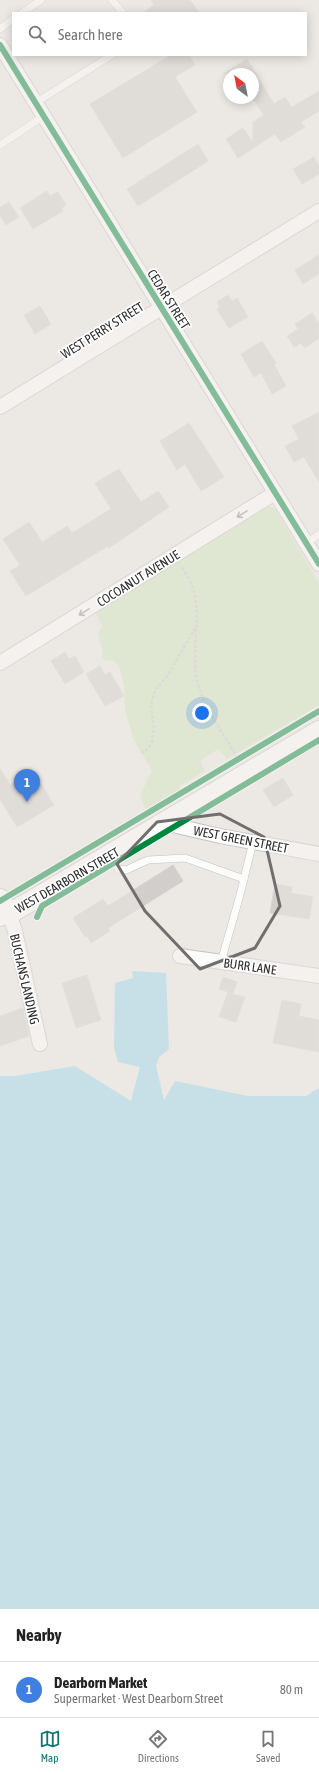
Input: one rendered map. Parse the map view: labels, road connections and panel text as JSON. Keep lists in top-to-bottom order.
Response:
{
  "streets": {
    "street": [
      "CEDAR STREET",
      "WEST PERRY STREET",
      "COCOANUT AVENUE",
      "WEST GREEN STREET",
      "WEST DEARBORN STREET",
      "BURR LANE",
      "BUCHANS LANDING"
    ]
  },
  "crossings": [
    ["CEDAR STREET", "WEST PERRY STREET"],
    ["CEDAR STREET", "COCOANUT AVENUE"],
    ["WEST GREEN STREET", "WEST DEARBORN STREET"],
    ["WEST DEARBORN STREET", "BUCHANS LANDING"]
  ],
  "one_way": ["COCOANUT AVENUE"],
  "north": "top left",
  "page": {
    "search": "Search here",
    "pins": "1",
    "heading": "Nearby",
    "list": [
      {
        "mark": "1",
        "name": "Dearborn Market",
        "note": "Supermarket · West Dearborn Street",
        "value": "80 m"
      }
    ],
    "nav": ["Map", "Directions", "Saved"]
  }
}
